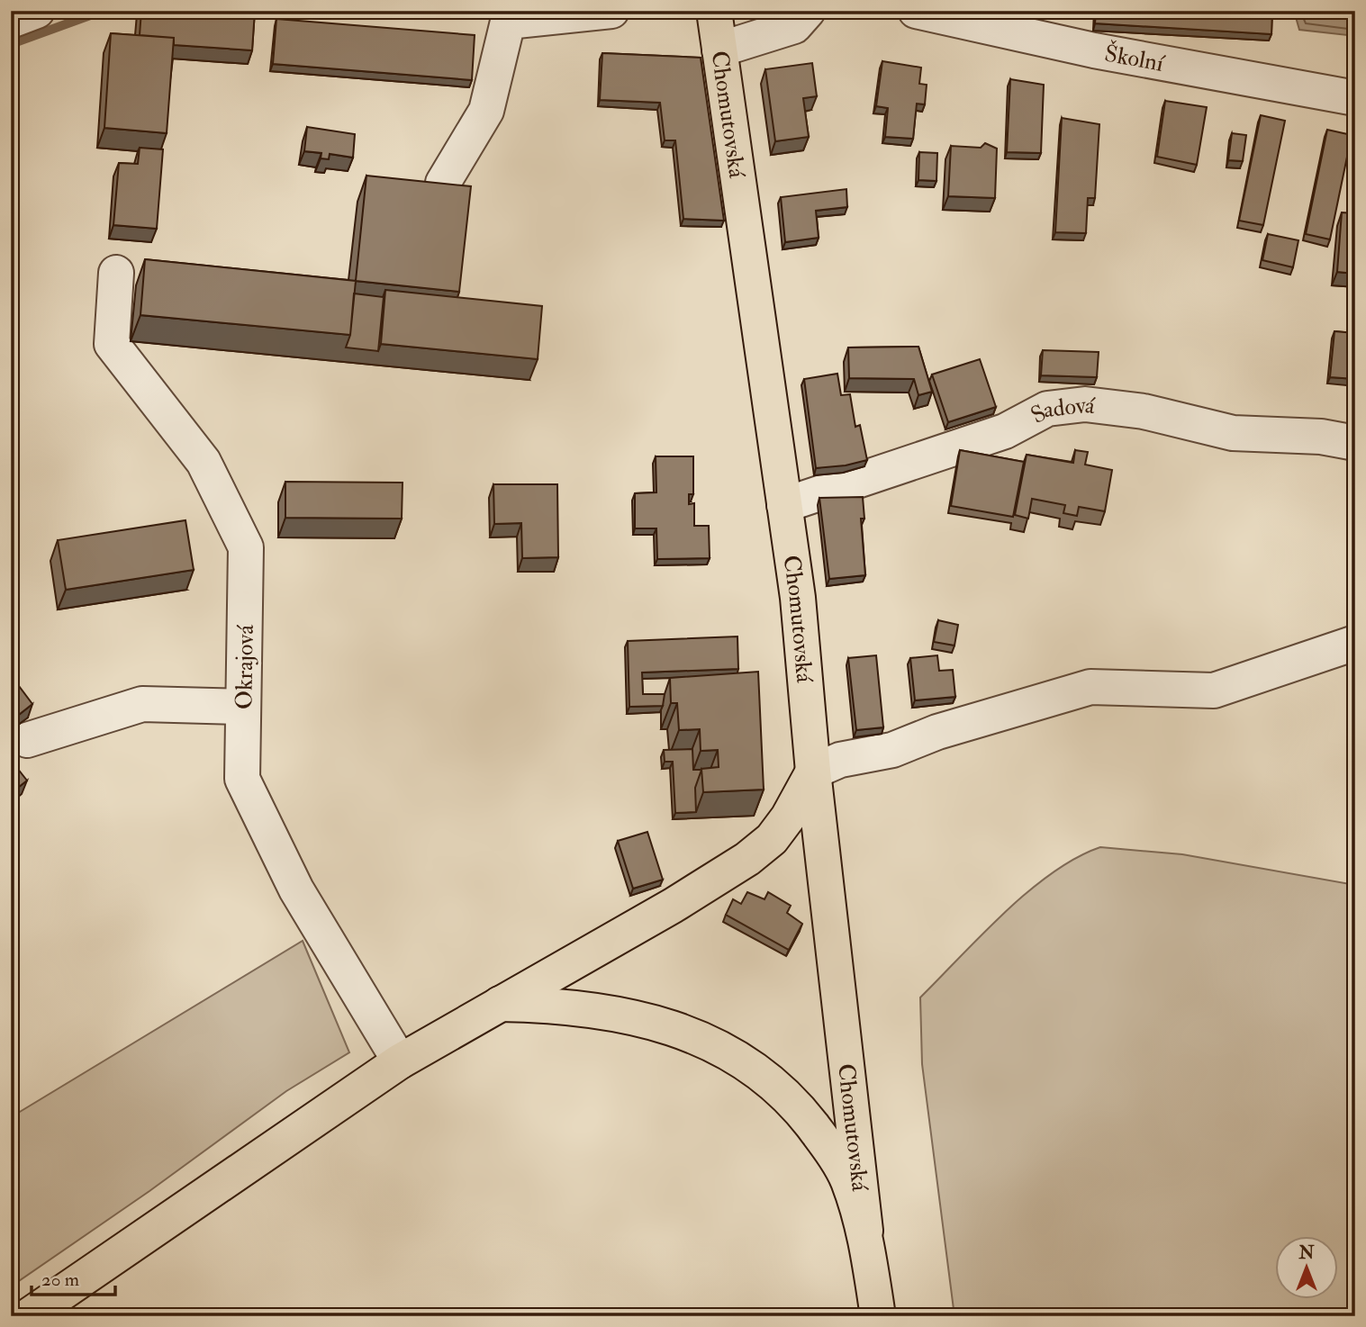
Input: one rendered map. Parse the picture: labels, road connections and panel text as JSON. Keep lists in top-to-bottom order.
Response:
{
  "streets": {
    "main road": ["Chomutovská"],
    "street": ["Školní", "Sadová", "Okrajová"]
  },
  "crossings": [
    ["Chomutovská", "Sadová"]
  ],
  "scale_bar": "20 m",
  "north": "top"
}
